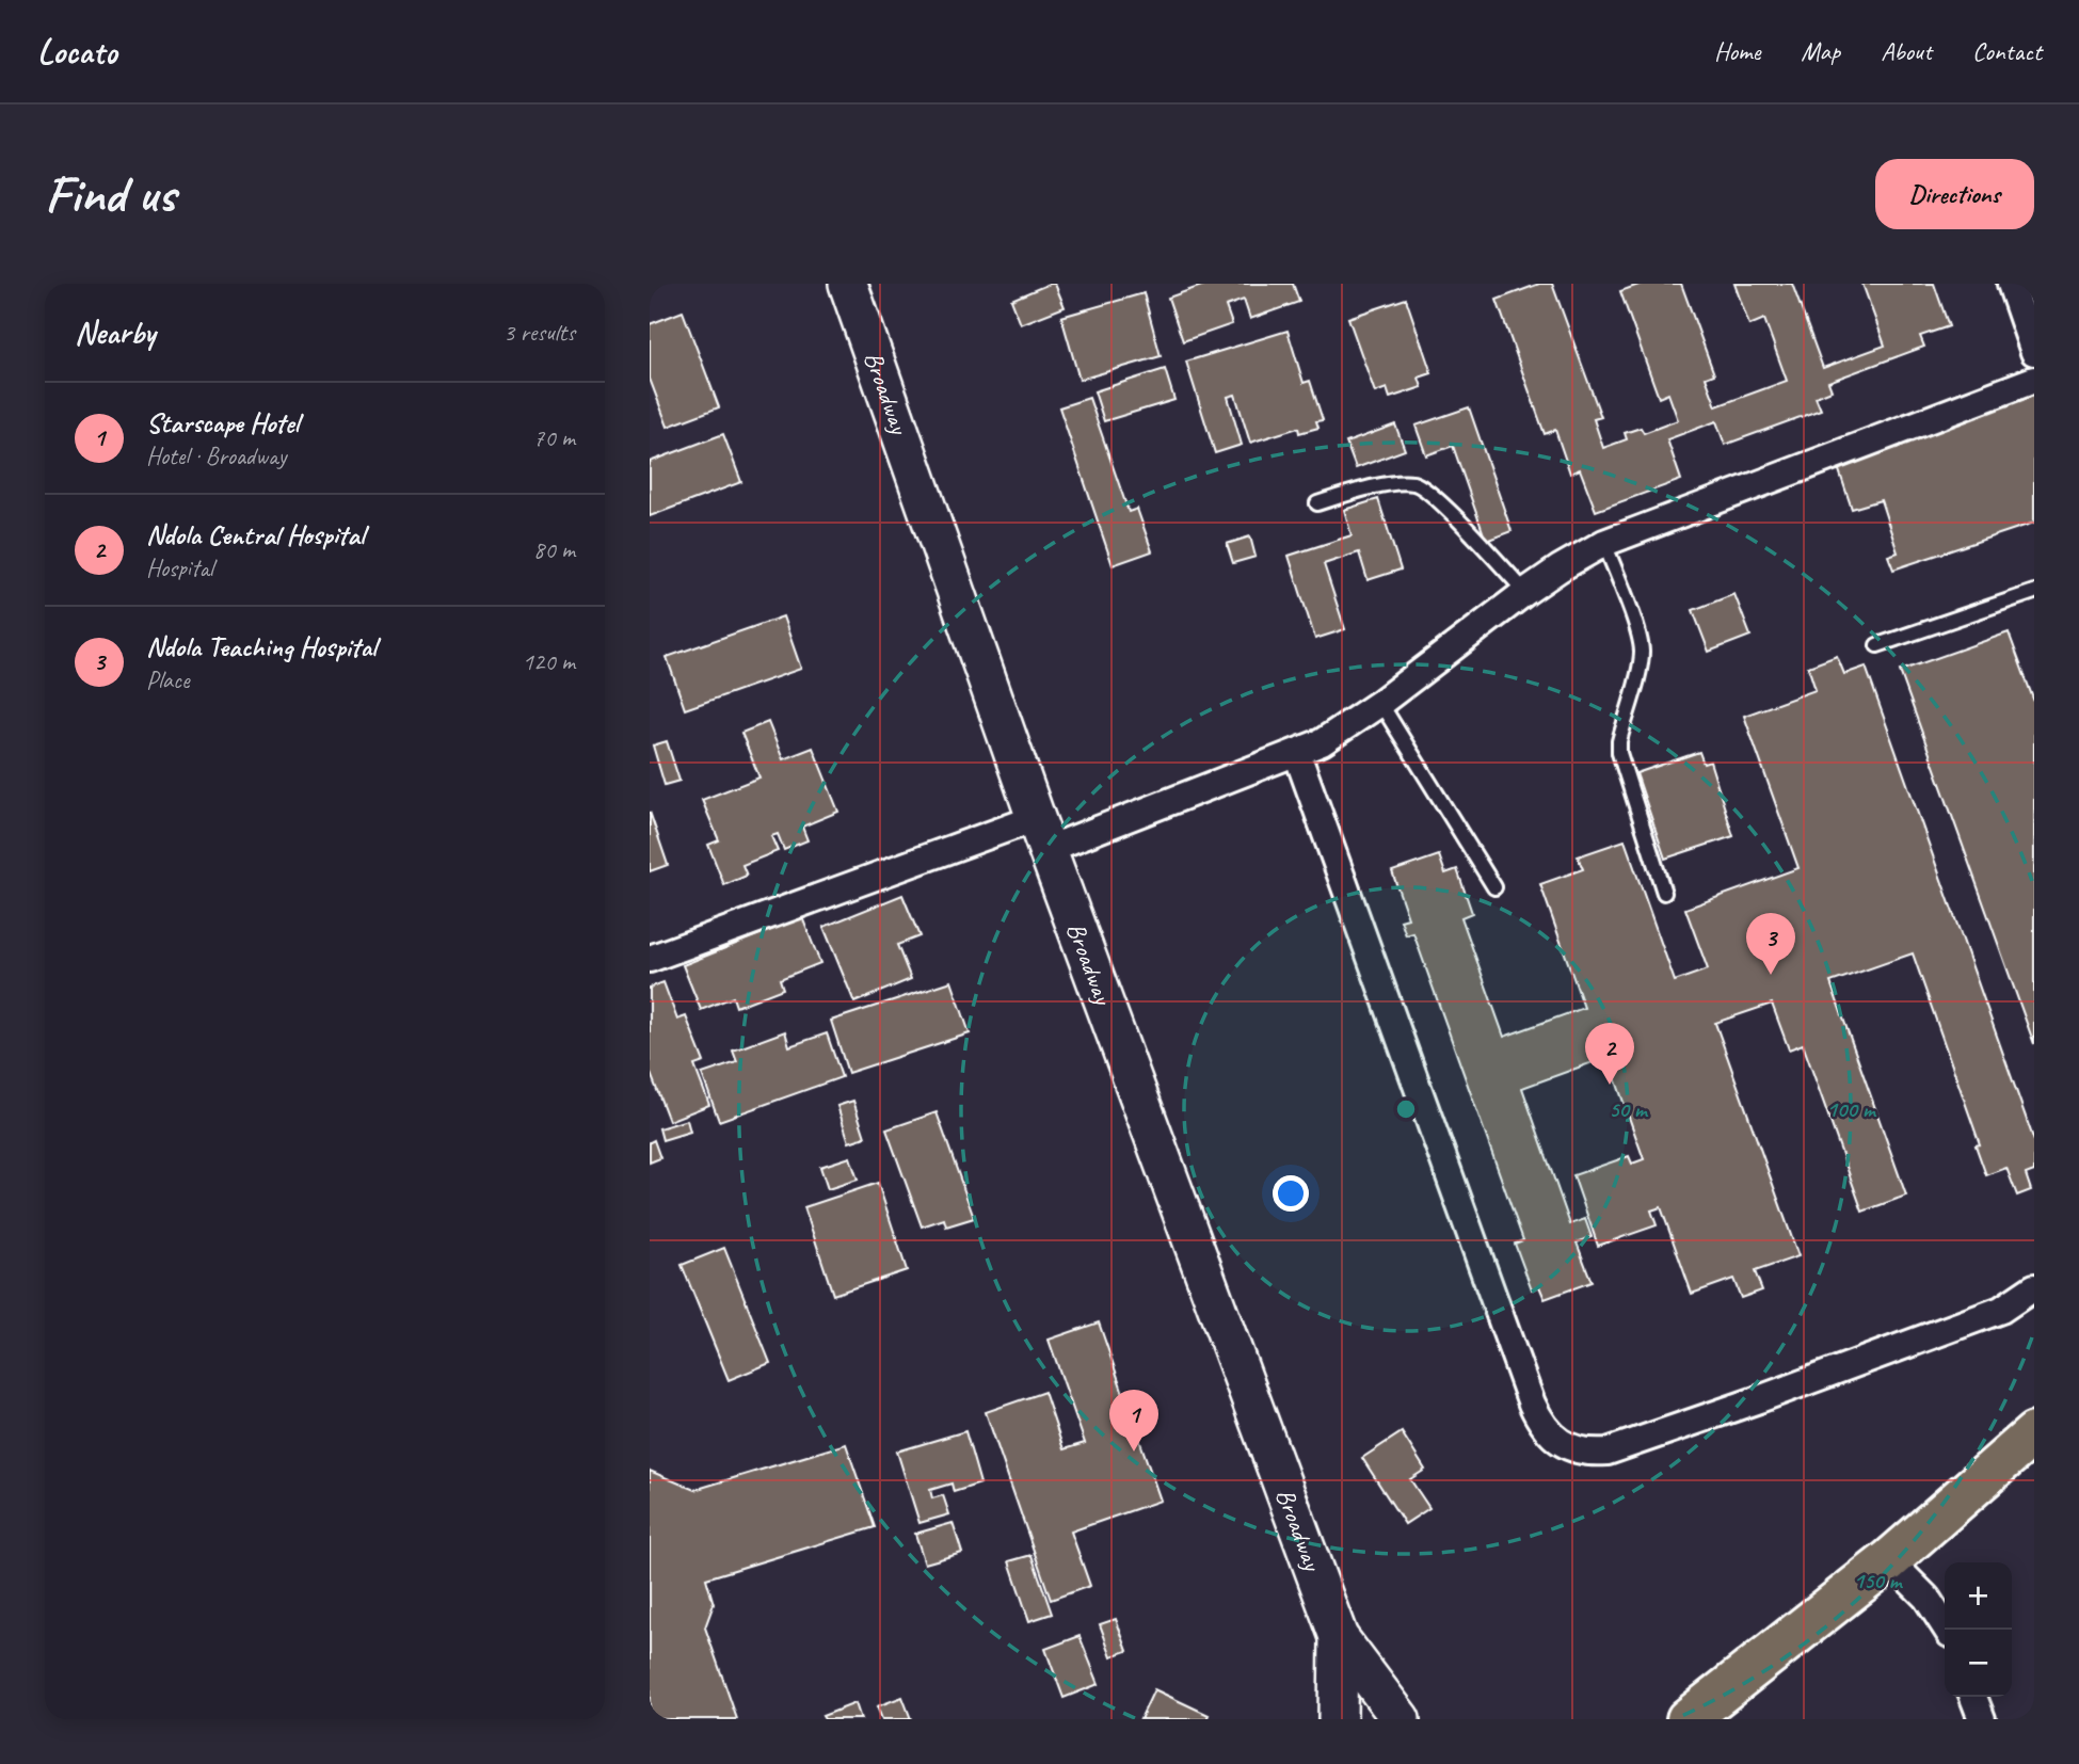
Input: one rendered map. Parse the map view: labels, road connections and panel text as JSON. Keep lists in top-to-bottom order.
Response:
{
  "streets": {
    "main road": ["Broadway"]
  },
  "page": {
    "header": "Locato",
    "nav": [
      "Home",
      "Map",
      "About",
      "Contact"
    ],
    "buttons": "Directions",
    "title": "Find us",
    "heading": ["Nearby", "3 results"],
    "list": [
      {
        "mark": "1",
        "name": "Starscape Hotel",
        "note": "Hotel · Broadway",
        "value": "70 m"
      },
      {
        "mark": "2",
        "name": "Ndola Central Hospital",
        "note": "Hospital",
        "value": "80 m"
      },
      {
        "mark": "3",
        "name": "Ndola Teaching Hospital",
        "note": "Place",
        "value": "120 m"
      }
    ],
    "pins": ["3", "2", "1"],
    "map_buttons": ["+", "−"]
  },
  "rings": ["50 m", "100 m", "150 m"]
}
